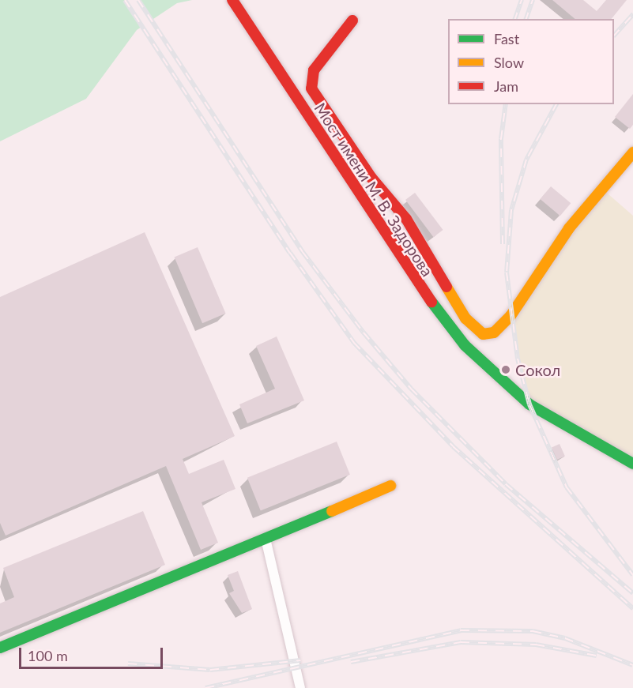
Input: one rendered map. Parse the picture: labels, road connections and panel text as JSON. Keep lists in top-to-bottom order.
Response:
{
  "streets": {
    "street": ["Мост имени М. В. Задорова"]
  },
  "places": ["Сокол"],
  "legend": ["Fast", "Slow", "Jam"],
  "scale_bar": "100 m"
}
